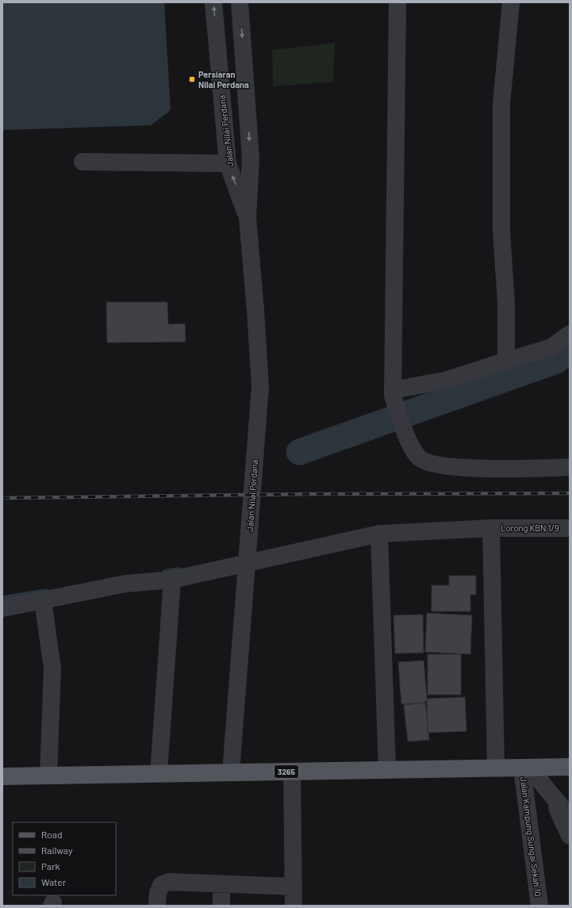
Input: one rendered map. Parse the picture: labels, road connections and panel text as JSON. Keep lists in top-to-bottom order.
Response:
{
  "streets": {
    "main road": ["3265"],
    "street": ["Jalan Nilai Perdana", "Lorong KBN 1/9", "Jalan Kampung Sungai Sekah 10"]
  },
  "crossings": [
    ["Jalan Nilai Perdana", "3265"],
    ["3265", "Jalan Kampung Sungai Sekah 10"]
  ],
  "places": {
    "transit": ["Persiaran Nilai Perdana"]
  },
  "legend": [
    "Road",
    "Railway",
    "Park",
    "Water"
  ]
}
